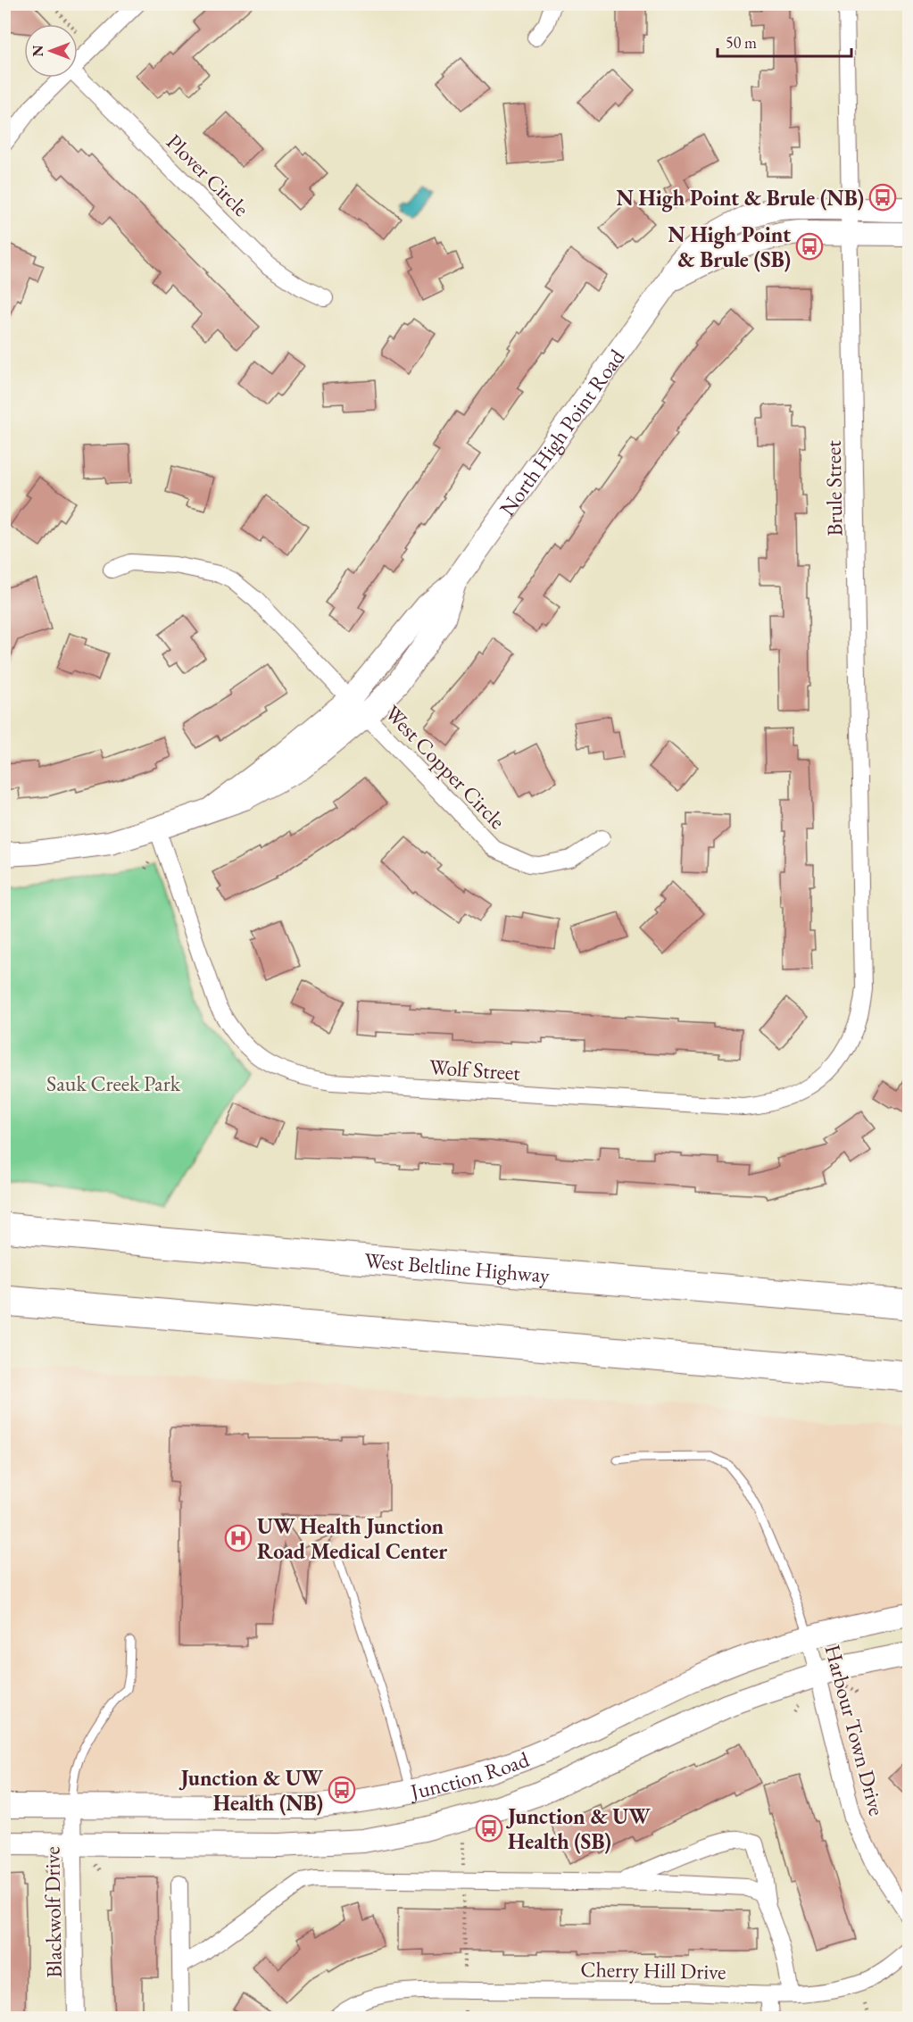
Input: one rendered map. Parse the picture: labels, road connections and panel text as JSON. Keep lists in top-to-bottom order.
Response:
{
  "streets": {
    "highway": ["West Beltline Highway"],
    "street": [
      "Plover Circle",
      "North High Point Road",
      "Brule Street",
      "West Copper Circle",
      "Wolf Street",
      "Harbour Town Drive",
      "Junction Road",
      "Blackwolf Drive",
      "Cherry Hill Drive"
    ]
  },
  "crossings": [
    ["North High Point Road", "Brule Street"],
    ["North High Point Road", "West Copper Circle"],
    ["North High Point Road", "Wolf Street"],
    ["Brule Street", "Wolf Street"],
    ["Harbour Town Drive", "Junction Road"],
    ["Junction Road", "Blackwolf Drive"]
  ],
  "parks": ["Sauk Creek Park"],
  "places": {
    "bus stop": [
      "N High Point & Brule (NB)",
      "N High Point & Brule (SB)",
      "Junction & UW Health (NB)",
      "Junction & UW Health (SB)"
    ],
    "hospital": ["UW Health Junction Road Medical Center"]
  },
  "scale_bar": "50 m",
  "north": "left"
}
